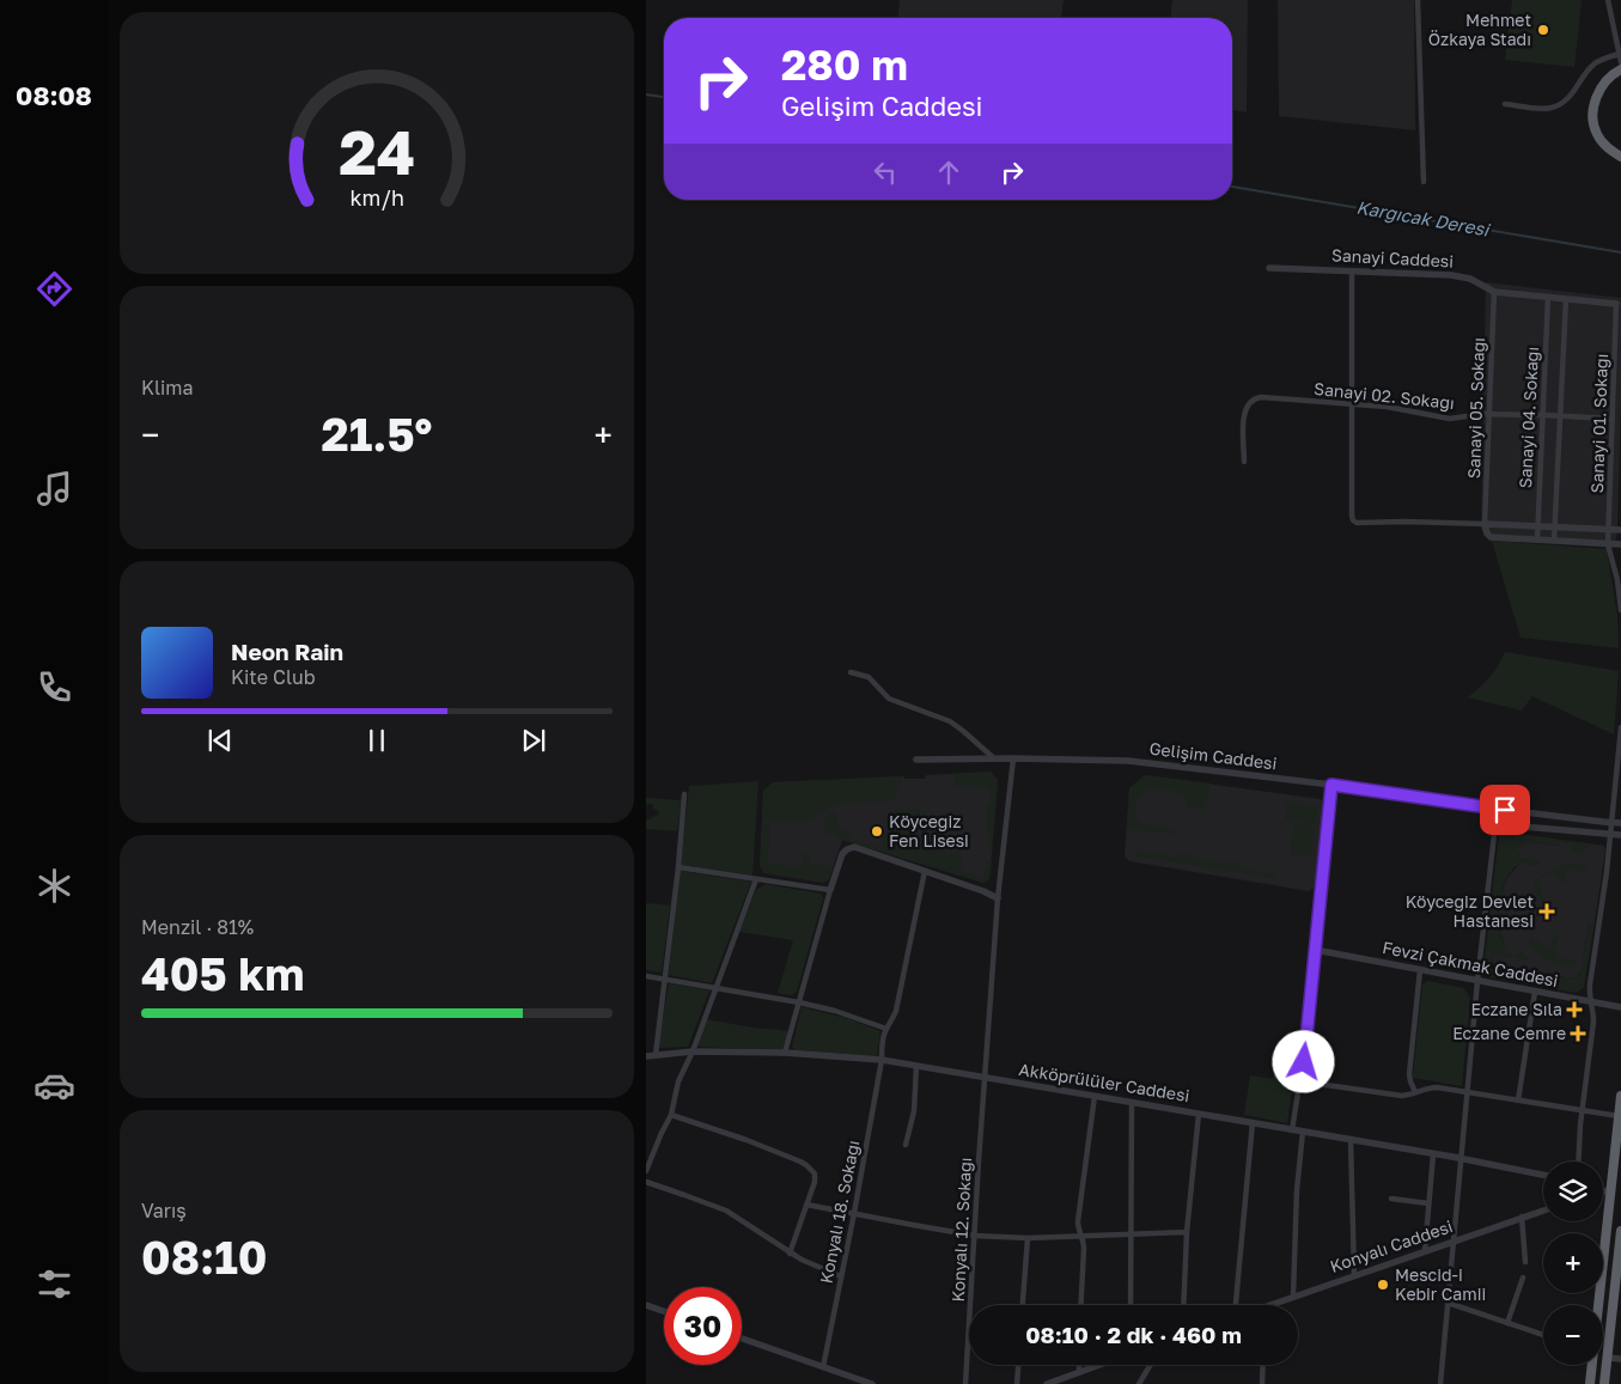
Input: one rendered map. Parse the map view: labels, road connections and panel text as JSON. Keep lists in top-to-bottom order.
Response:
{
  "streets": {
    "street": [
      "Sanayi Caddesi",
      "Sanayi 02. Sokağı",
      "Sanayi 05. Sokağı",
      "Sanayi 04. Sokağı",
      "Sanayi 01. Sokağı",
      "Gelişim Caddesi",
      "Fevzi Çakmak Caddesi",
      "Akköprülüler Caddesi",
      "Konyalı 18. Sokağı",
      "Konyalı 12. Sokağı",
      "Konyalı Caddesi"
    ]
  },
  "crossings": [
    ["Sanayi Caddesi", "Sanayi 05. Sokağı"],
    ["Sanayi Caddesi", "Sanayi 04. Sokağı"],
    ["Sanayi Caddesi", "Sanayi 01. Sokağı"],
    ["Sanayi 02. Sokağı", "Sanayi 05. Sokağı"],
    ["Sanayi 02. Sokağı", "Sanayi 04. Sokağı"],
    ["Sanayi 02. Sokağı", "Sanayi 01. Sokağı"],
    ["Gelişim Caddesi", "Konyalı 12. Sokağı"],
    ["Akköprülüler Caddesi", "Konyalı 18. Sokağı"],
    ["Akköprülüler Caddesi", "Konyalı 12. Sokağı"]
  ],
  "water": ["Kargıcak Deresi"],
  "places": {
    "other": ["Mehmet Özkaya Stadı", "Köyceğiz Fen Lisesi", "Mescid-i Kebir Camii"],
    "health": ["Köyceğiz Devlet Hastanesi", "Eczane Sıla", "Eczane Cemre"]
  },
  "page": {
    "tabs": "08:08",
    "turn": ["280 m", "Gelişim Caddesi"],
    "tile": [
      "Klima",
      ["Menzil · 81%", "405 km"],
      ["Varış", "08:10"]
    ],
    "heat": ["−", "21.5°", "+"],
    "song": ["Neon Rain", "Kite Club"],
    "map_buttons": ["+", "−"],
    "limit": "30",
    "trip": "08:10 · 2 dk · 460 m",
    "gauge": ["24", "km/h"]
  }
}
